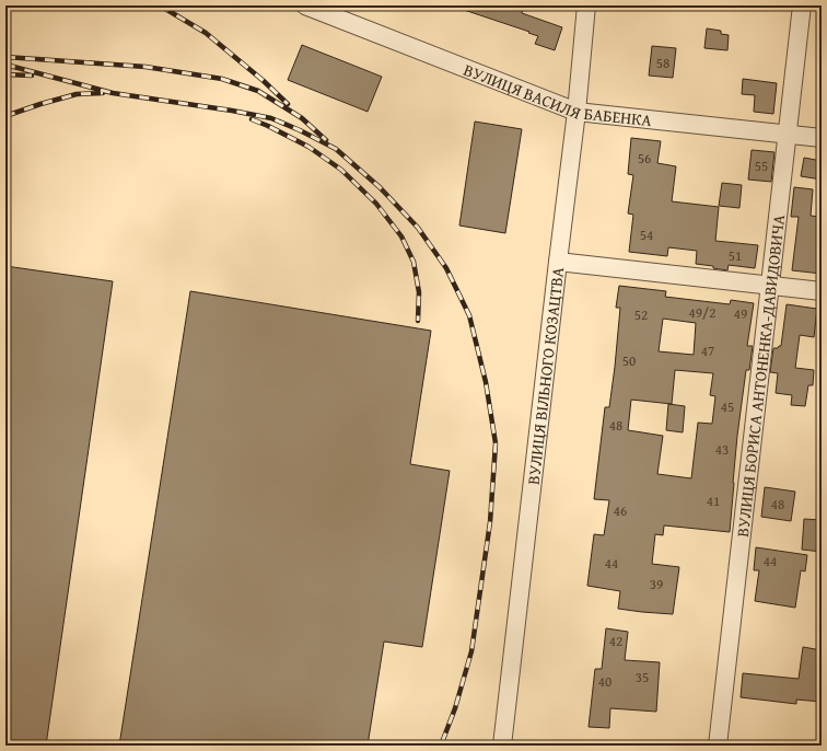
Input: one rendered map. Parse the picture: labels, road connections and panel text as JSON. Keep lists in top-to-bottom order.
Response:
{
  "streets": {
    "street": ["ВУЛИЦЯ ВАСИЛЯ БАБЕНКА", "ВУЛИЦЯ ВІЛЬНОГО КОЗАЦТВА", "ВУЛИЦЯ БОРИСА АНТОНЕНКА-ДАВИДОВИЧА"]
  },
  "crossings": [
    ["ВУЛИЦЯ ВАСИЛЯ БАБЕНКА", "ВУЛИЦЯ ВІЛЬНОГО КОЗАЦТВА"],
    ["ВУЛИЦЯ ВАСИЛЯ БАБЕНКА", "ВУЛИЦЯ БОРИСА АНТОНЕНКА-ДАВИДОВИЧА"]
  ],
  "house_numbers": [
    "58",
    "56",
    "55",
    "54",
    "51",
    "49/2",
    "49",
    "52",
    "47",
    "50",
    "45",
    "48",
    "43",
    "41",
    "48",
    "46",
    "44",
    "44",
    "39",
    "42",
    "35",
    "40"
  ]
}
